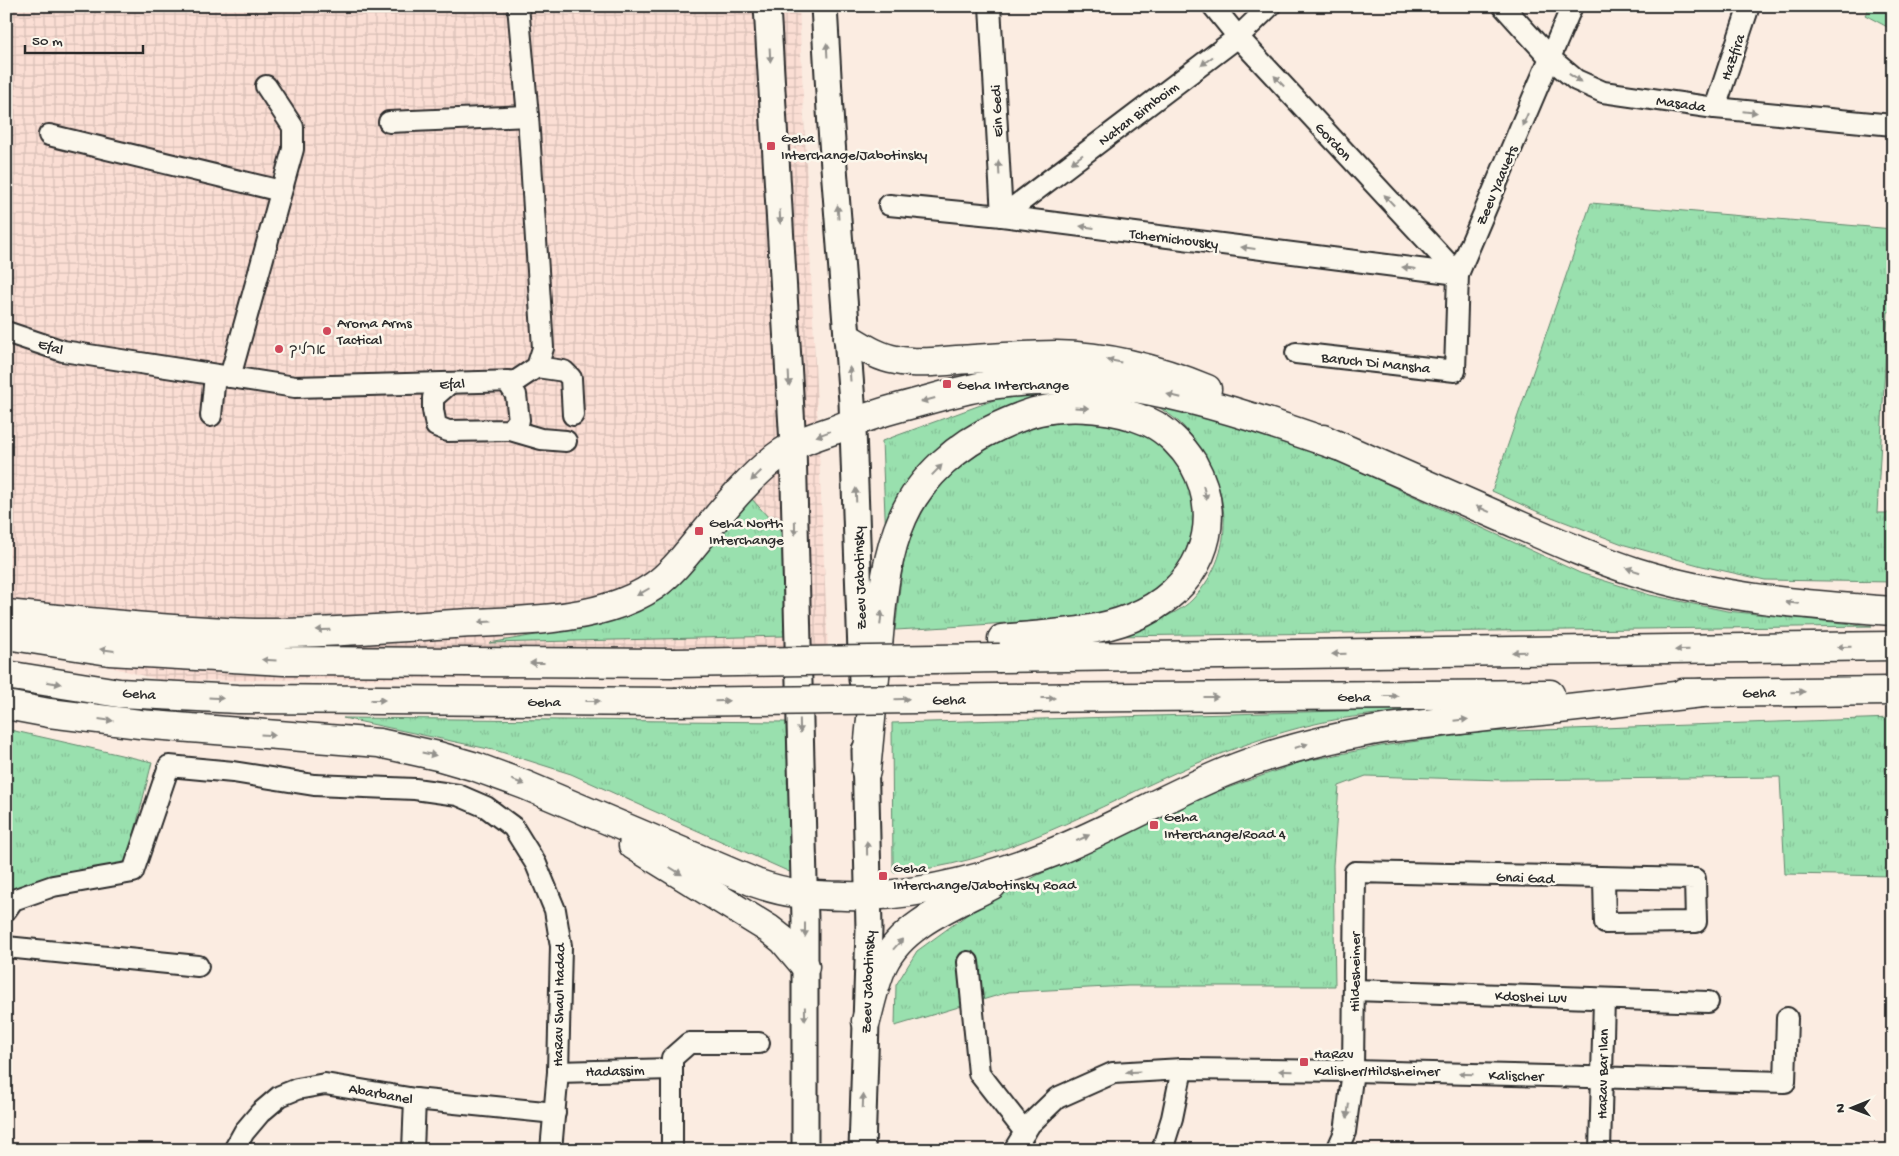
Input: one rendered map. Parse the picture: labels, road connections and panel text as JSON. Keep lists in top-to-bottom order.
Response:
{
  "streets": {
    "highway": ["Geha"],
    "main road": ["Zeev Jabotinsky"],
    "street": [
      "HaZfira",
      "Masada",
      "Ein Gedi",
      "Natan Birnboim",
      "Gordon",
      "Zeev Yaavets",
      "Tchernichovsky",
      "Efal",
      "Baruch Di Mansha",
      "Gnai Gad",
      "Hildesheimer",
      "Kdoshei Luv",
      "HaRav Shaul Hadad",
      "Hadassim",
      "HaRav Bar Ilan",
      "Kalischer",
      "Abarbanel"
    ]
  },
  "crossings": [
    ["HaZfira", "Masada"],
    ["Masada", "Zeev Yaavets"],
    ["Ein Gedi", "Natan Birnboim"],
    ["Ein Gedi", "Tchernichovsky"],
    ["Natan Birnboim", "Gordon"],
    ["Natan Birnboim", "Tchernichovsky"],
    ["Gordon", "Zeev Yaavets"],
    ["Gordon", "Tchernichovsky"],
    ["Zeev Yaavets", "Tchernichovsky"],
    ["Zeev Yaavets", "Baruch Di Mansha"],
    ["Gnai Gad", "Hildesheimer"],
    ["Hildesheimer", "Kdoshei Luv"],
    ["Hildesheimer", "Kalischer"],
    ["Kdoshei Luv", "HaRav Bar Ilan"],
    ["HaRav Shaul Hadad", "Hadassim"],
    ["HaRav Shaul Hadad", "Abarbanel"],
    ["HaRav Bar Ilan", "Kalischer"]
  ],
  "one_way": [
    "Masada",
    "Ein Gedi",
    "Natan Birnboim",
    "Gordon",
    "Zeev Yaavets",
    "Tchernichovsky",
    "Kalischer"
  ],
  "places": {
    "transit": [
      "Geha Interchange/Jabotinsky",
      "Geha Interchange",
      "Geha North Interchange",
      "Geha Interchange/Road 4",
      "Geha Interchange/Jabotinsky Road",
      "HaRav Kalisher/Hildsheimer"
    ],
    "other": ["Aroma Arms Tactical", "ארליך"]
  },
  "scale_bar": "50 m",
  "north": "left"
}
